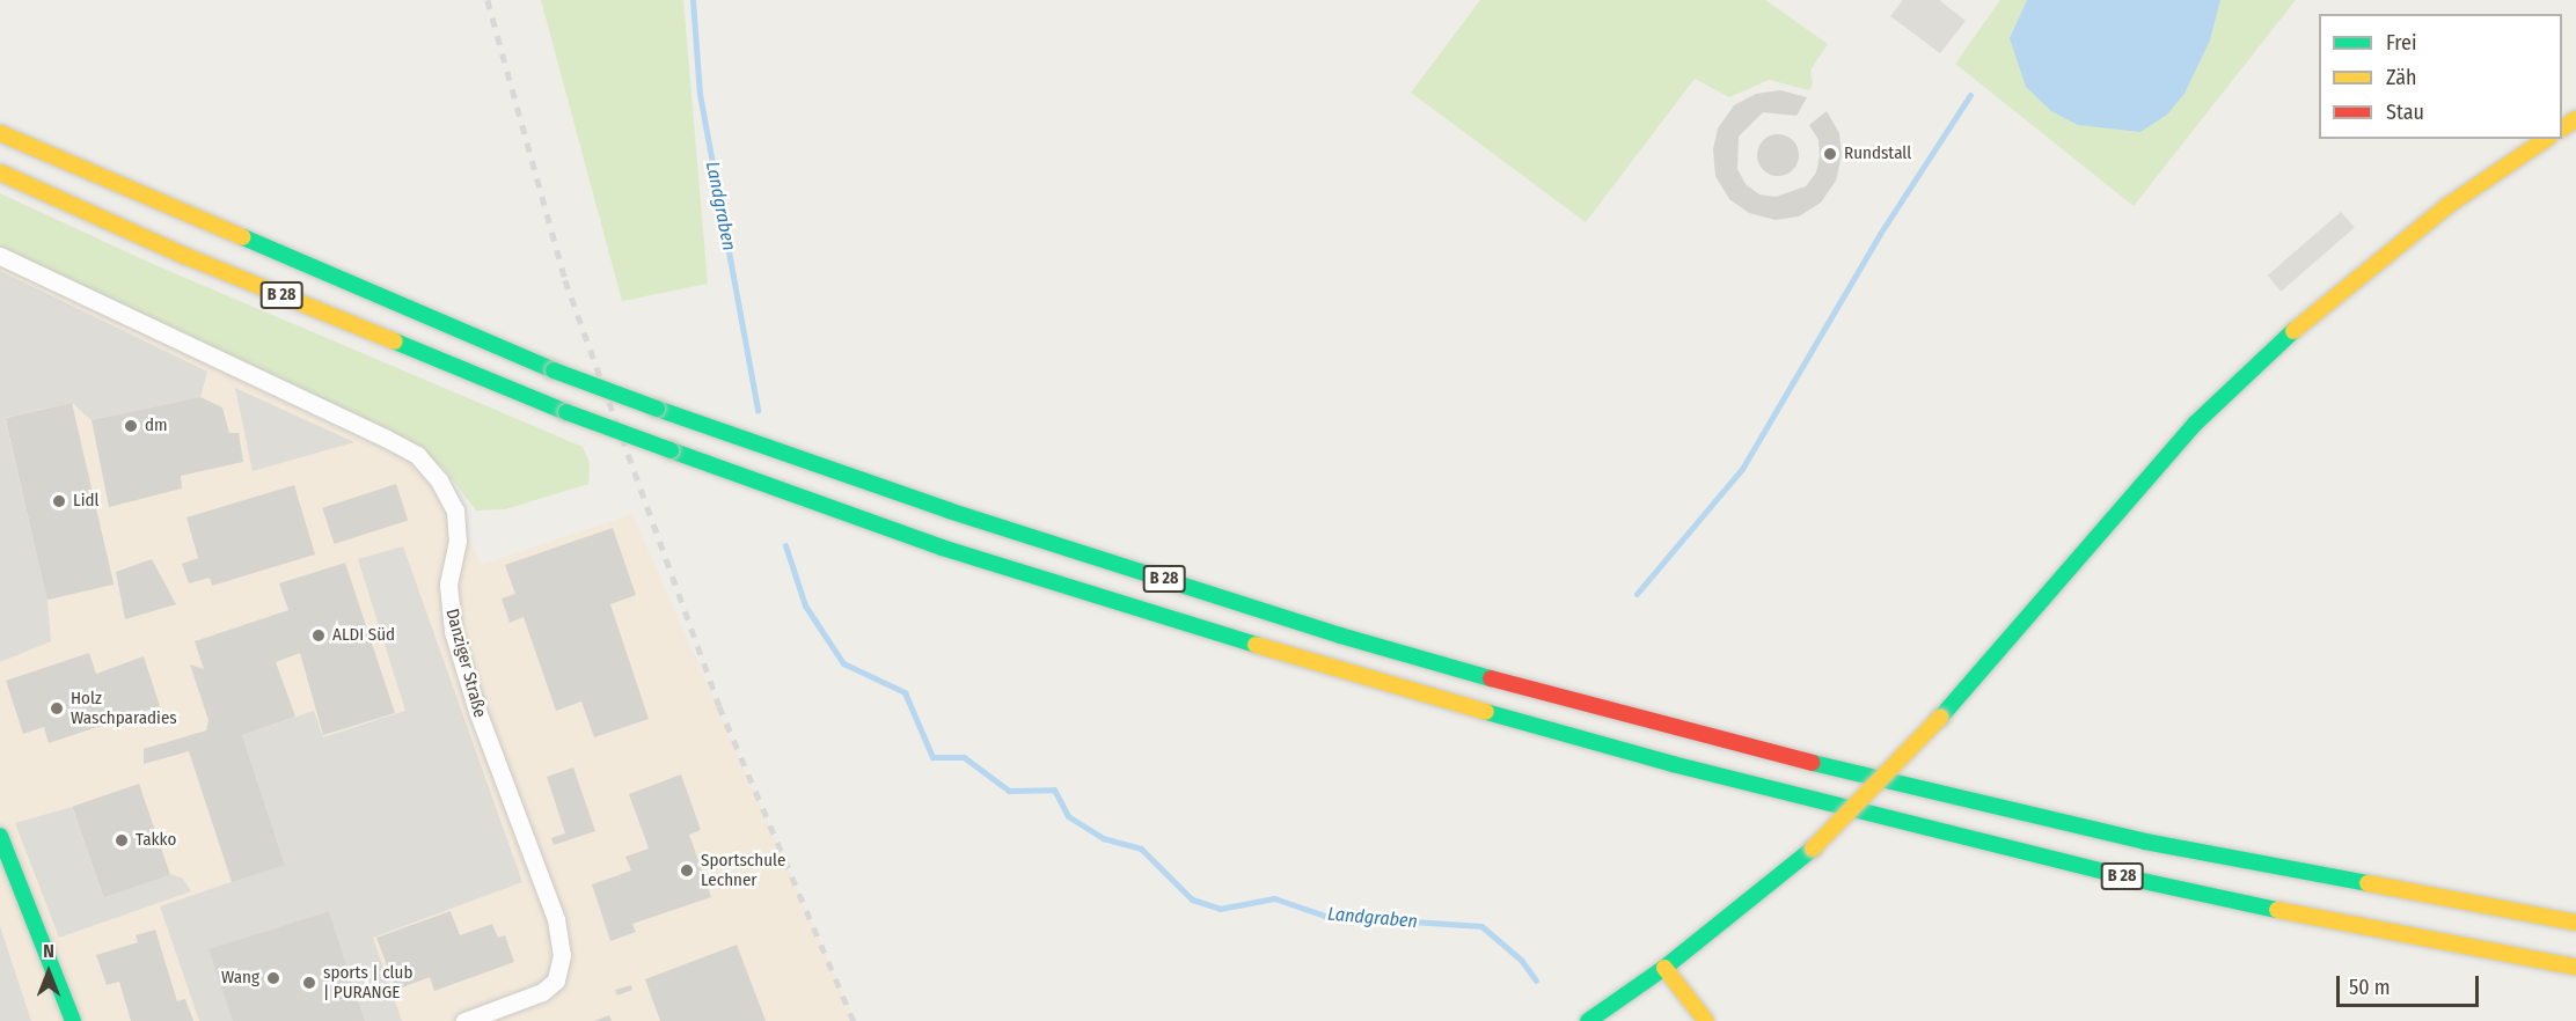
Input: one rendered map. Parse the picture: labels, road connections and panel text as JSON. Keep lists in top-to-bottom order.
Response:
{
  "streets": {
    "main road": ["B 28"],
    "street": ["Danziger Straße"]
  },
  "water": ["Landgraben"],
  "places": [
    "Rundstall",
    "dm",
    "Lidl",
    "ALDI Süd",
    "Holz Waschparadies",
    "Takko",
    "Sportschule Lechner",
    "Wang",
    "sports | club | PURANGE"
  ],
  "legend": ["Frei", "Zäh", "Stau"],
  "scale_bar": "50 m",
  "north": "top"
}
